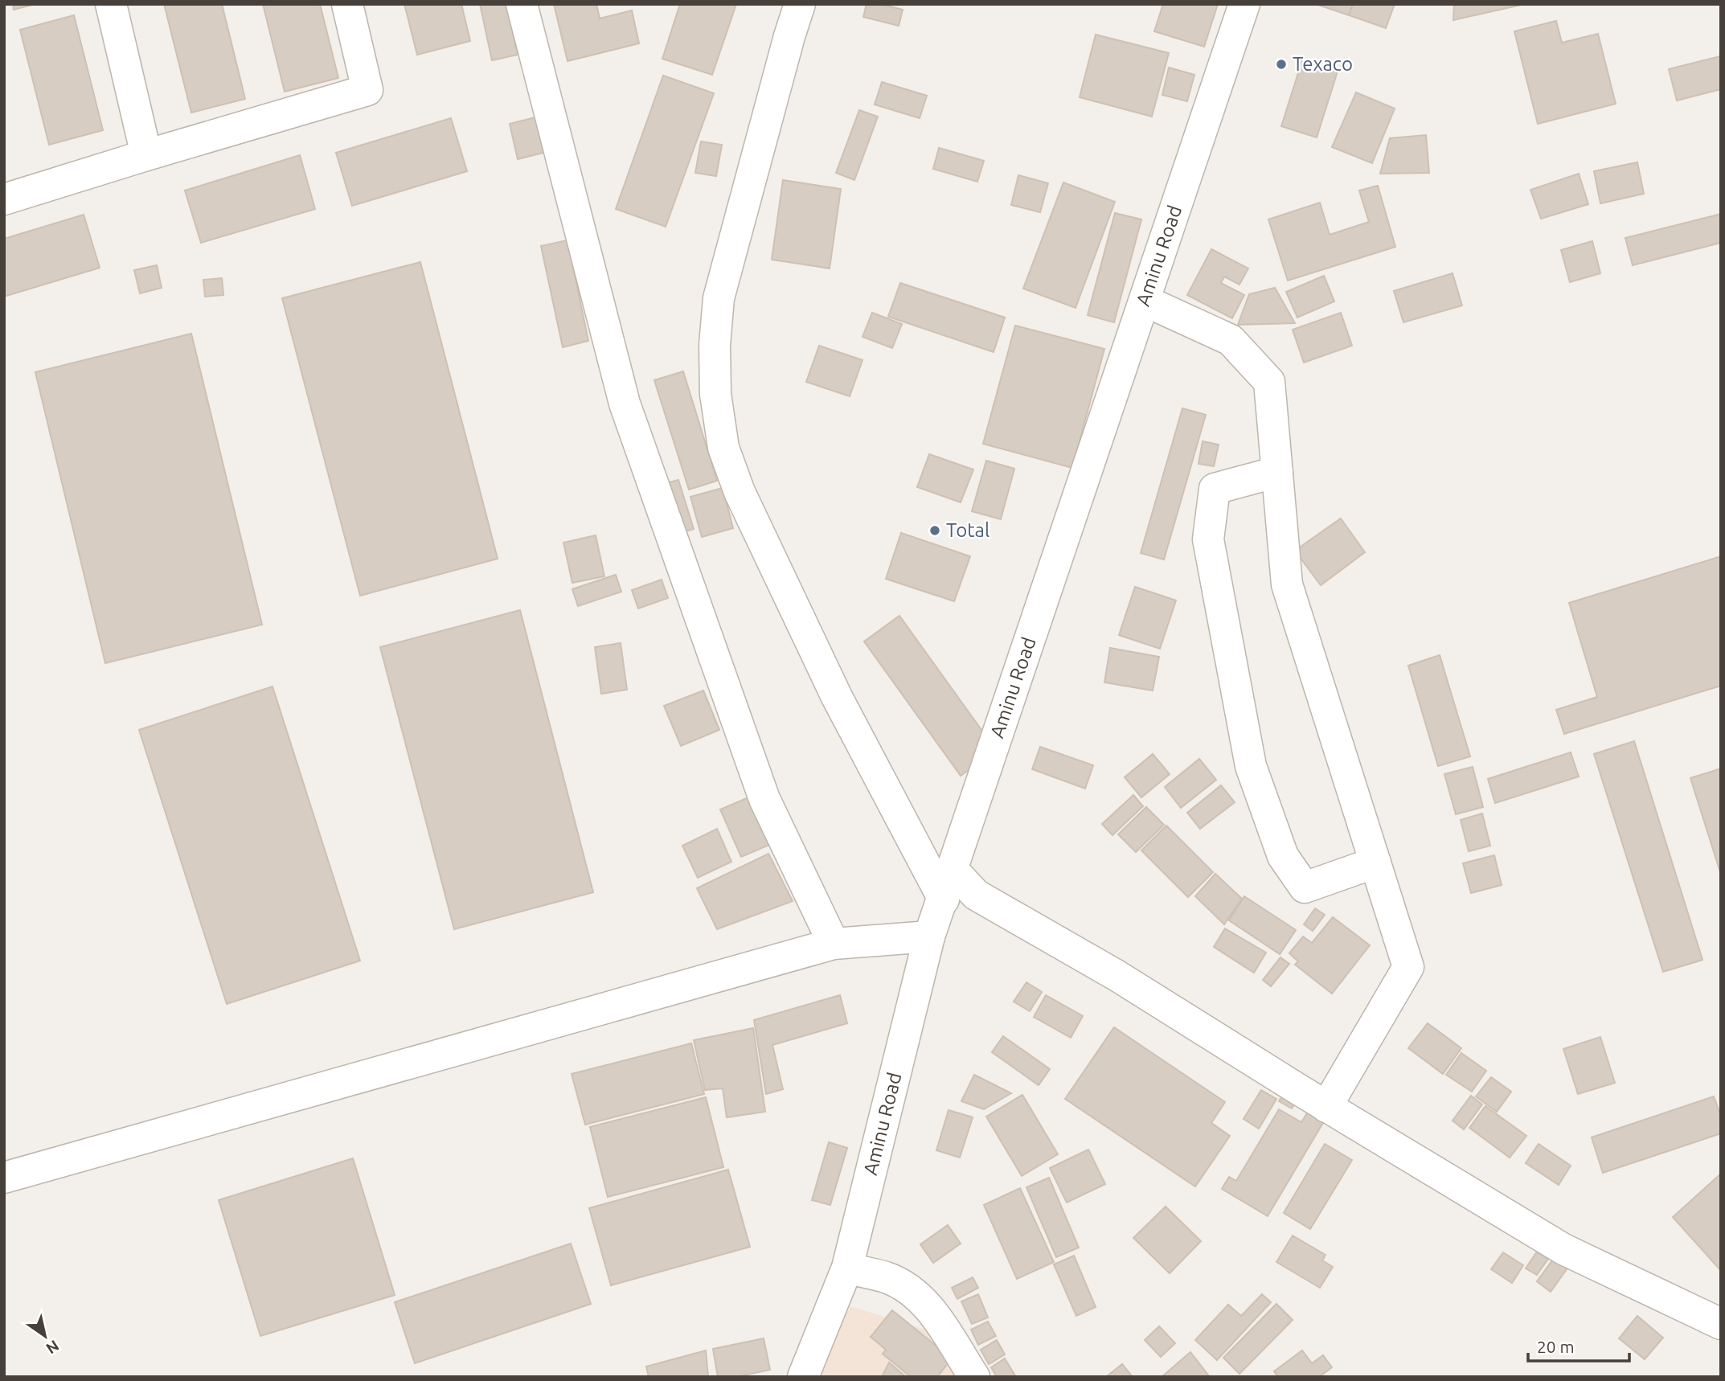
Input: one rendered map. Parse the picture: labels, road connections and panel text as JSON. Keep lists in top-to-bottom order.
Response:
{
  "streets": {
    "street": ["Aminu Road"]
  },
  "places": ["Texaco", "Total"],
  "scale_bar": "20 m",
  "north": "bottom right"
}
